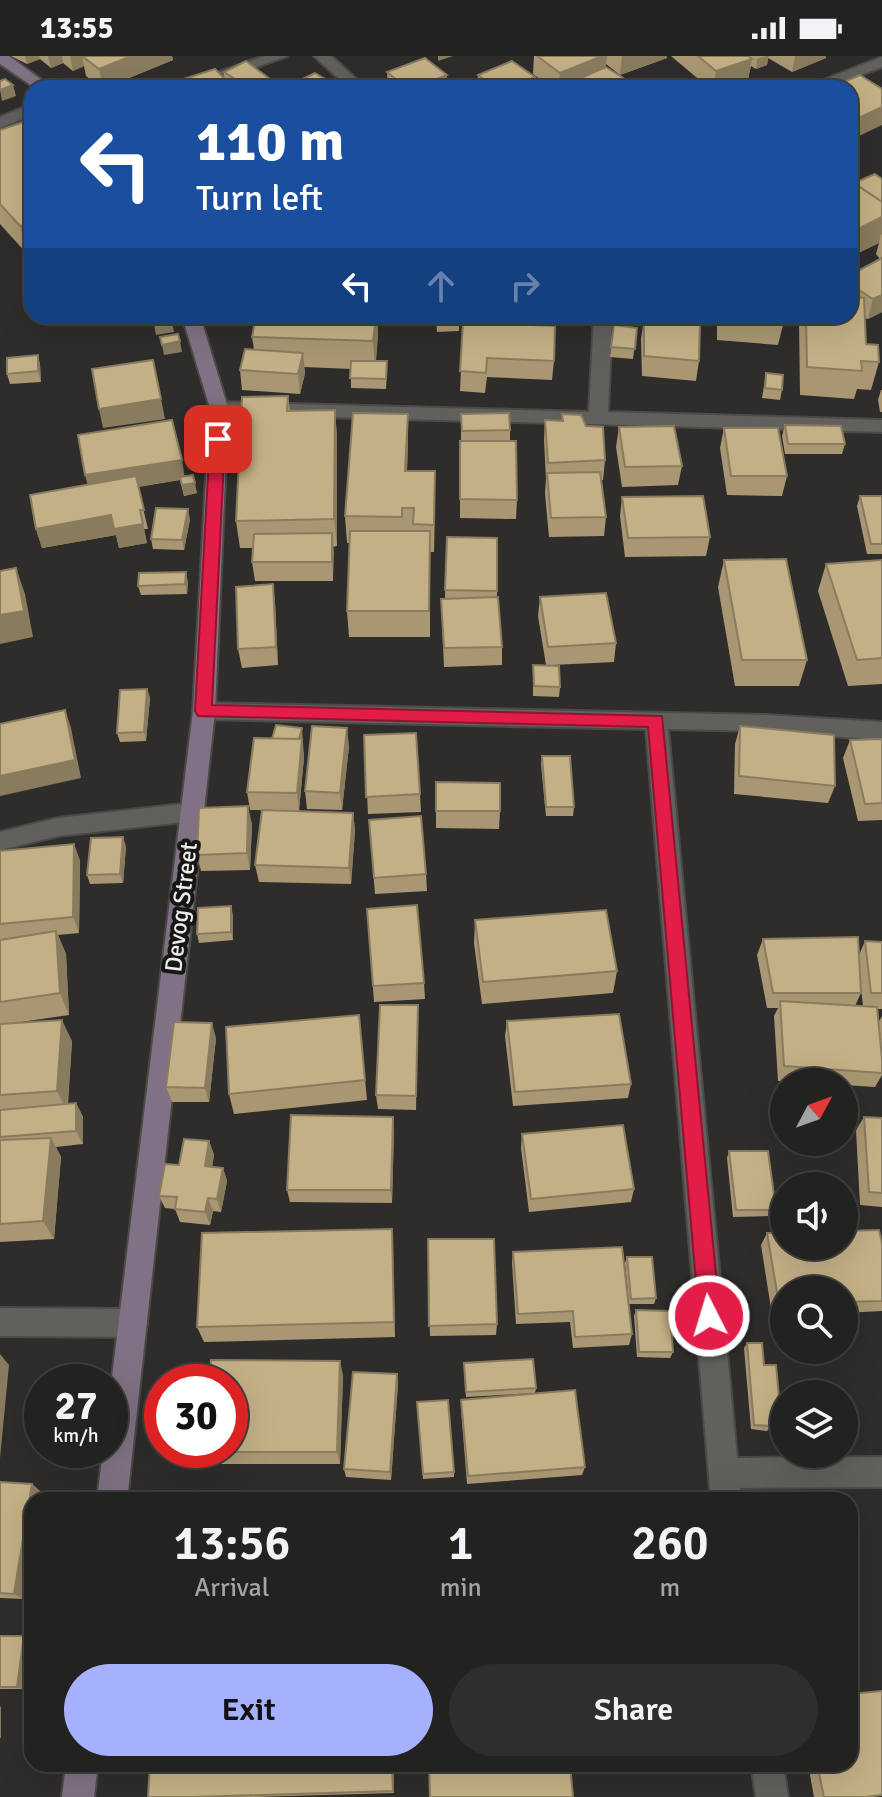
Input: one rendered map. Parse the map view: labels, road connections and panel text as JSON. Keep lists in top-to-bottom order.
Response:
{
  "streets": {
    "street": ["Devog Street"]
  },
  "north": "top right",
  "page": {
    "status": "13:55",
    "turn": ["110 m", "Turn left"],
    "speed": "27 km/h",
    "limit": "30",
    "eta": [
      "13:56",
      "Arrival",
      "1",
      "min",
      "260",
      "m"
    ],
    "buttons": ["Exit", "Share"]
  }
}
